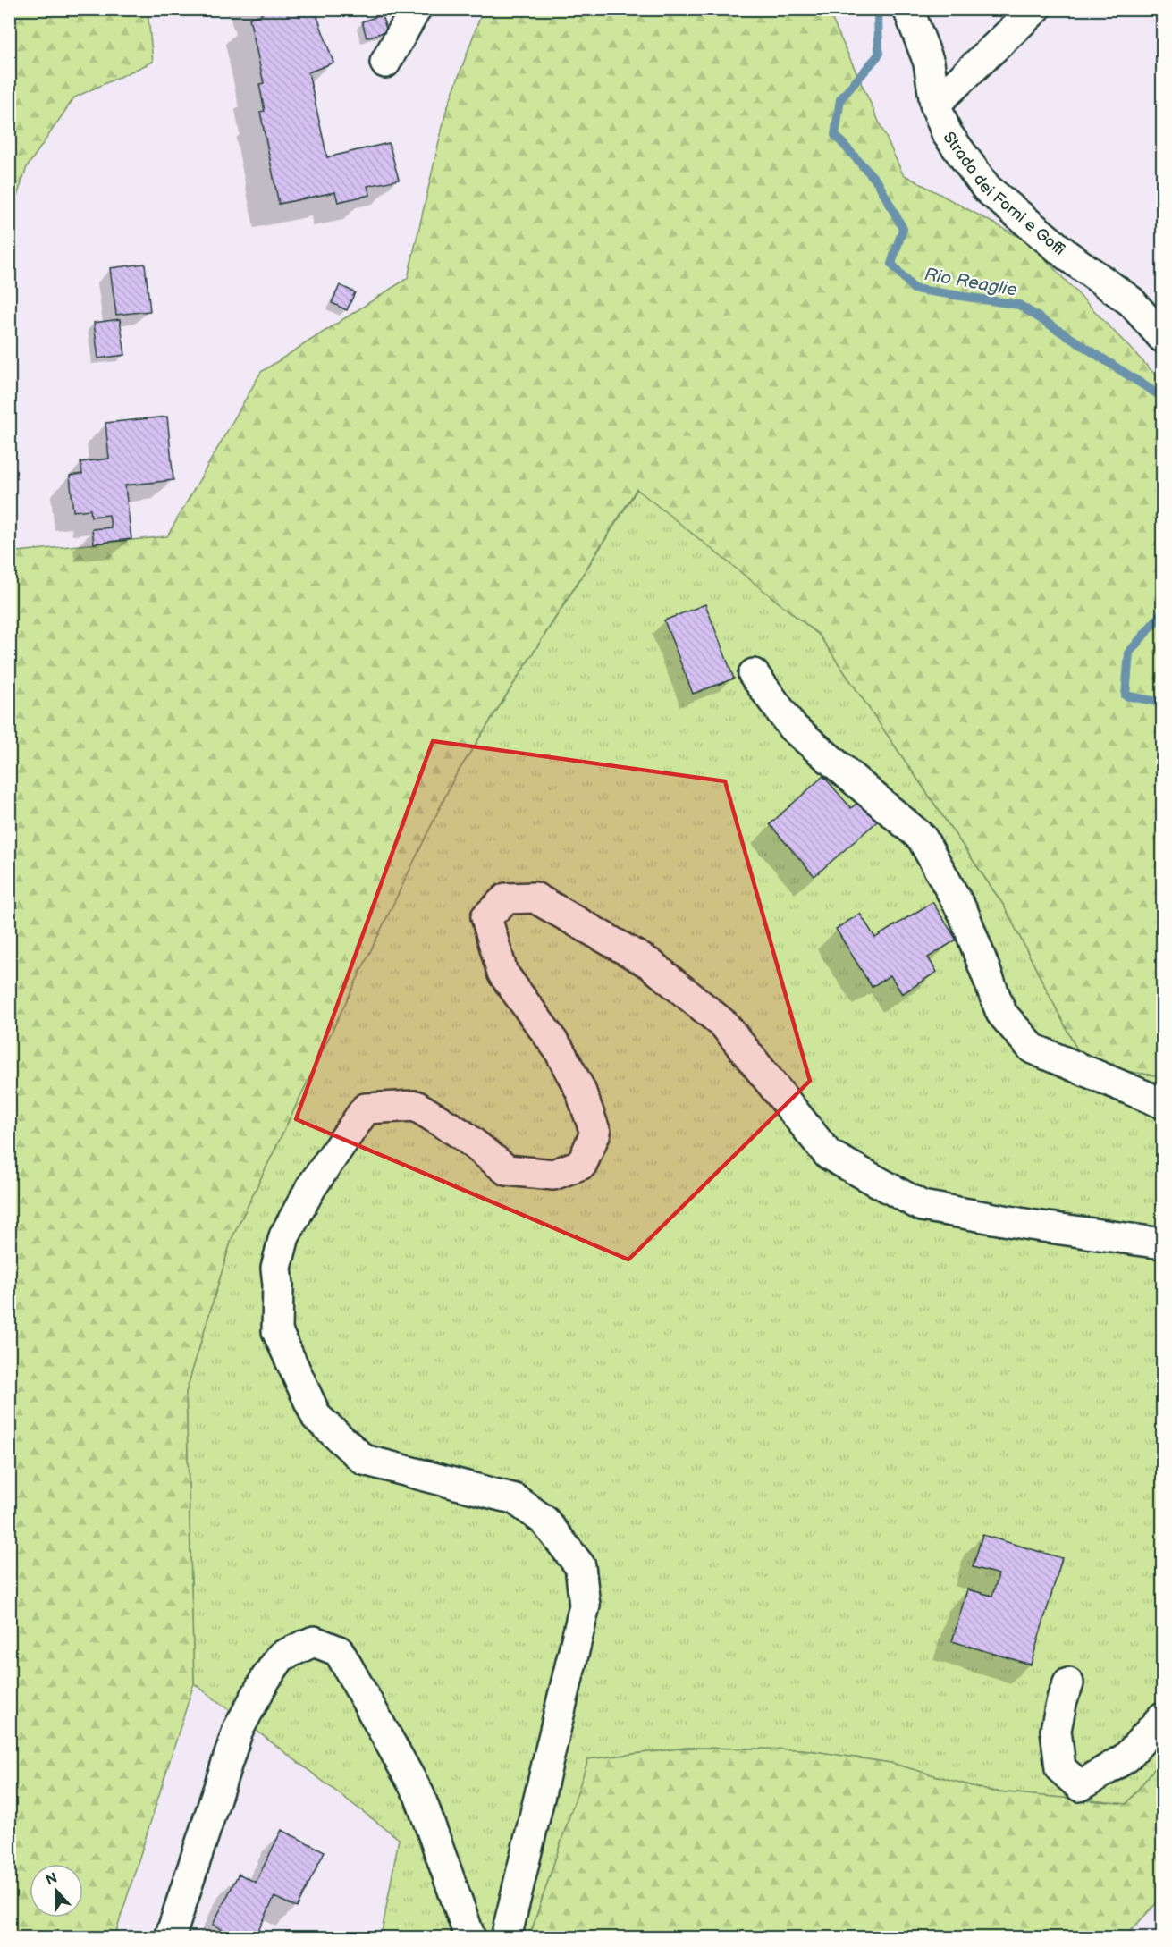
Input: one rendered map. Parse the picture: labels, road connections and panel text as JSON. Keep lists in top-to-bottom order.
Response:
{
  "streets": {
    "street": ["Strada dei Forni e Goffi"]
  },
  "water": ["Rio Reaglie"],
  "north": "top"
}
